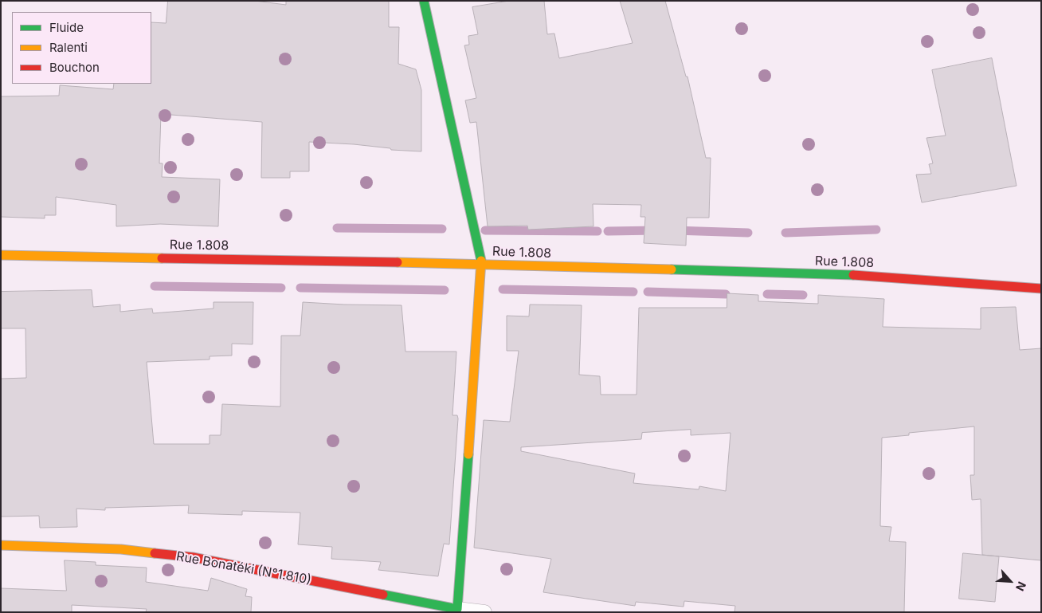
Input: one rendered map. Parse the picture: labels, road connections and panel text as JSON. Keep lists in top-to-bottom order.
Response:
{
  "streets": {
    "street": ["Rue 1.808", "Rue Bonatéki (N°1.810)"]
  },
  "legend": ["Fluide", "Ralenti", "Bouchon"],
  "north": "bottom right"
}
